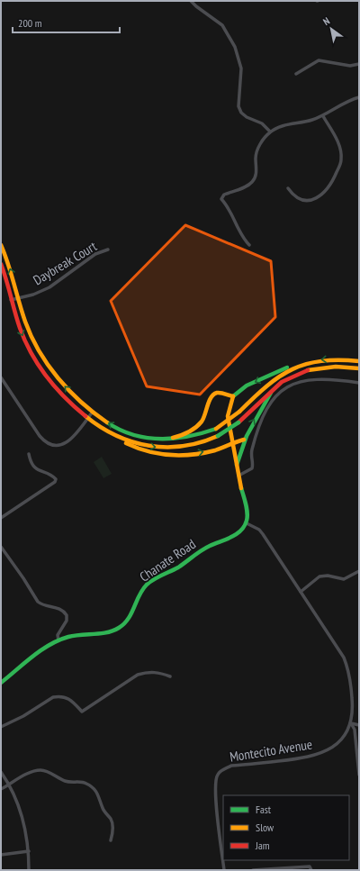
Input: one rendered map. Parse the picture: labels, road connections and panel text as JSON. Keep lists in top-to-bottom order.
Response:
{
  "streets": {
    "main road": ["Chanate Road"],
    "street": ["Daybreak Court", "Montecito Avenue"]
  },
  "legend": ["Fast", "Slow", "Jam"],
  "scale_bar": "200 m",
  "north": "top left"
}
